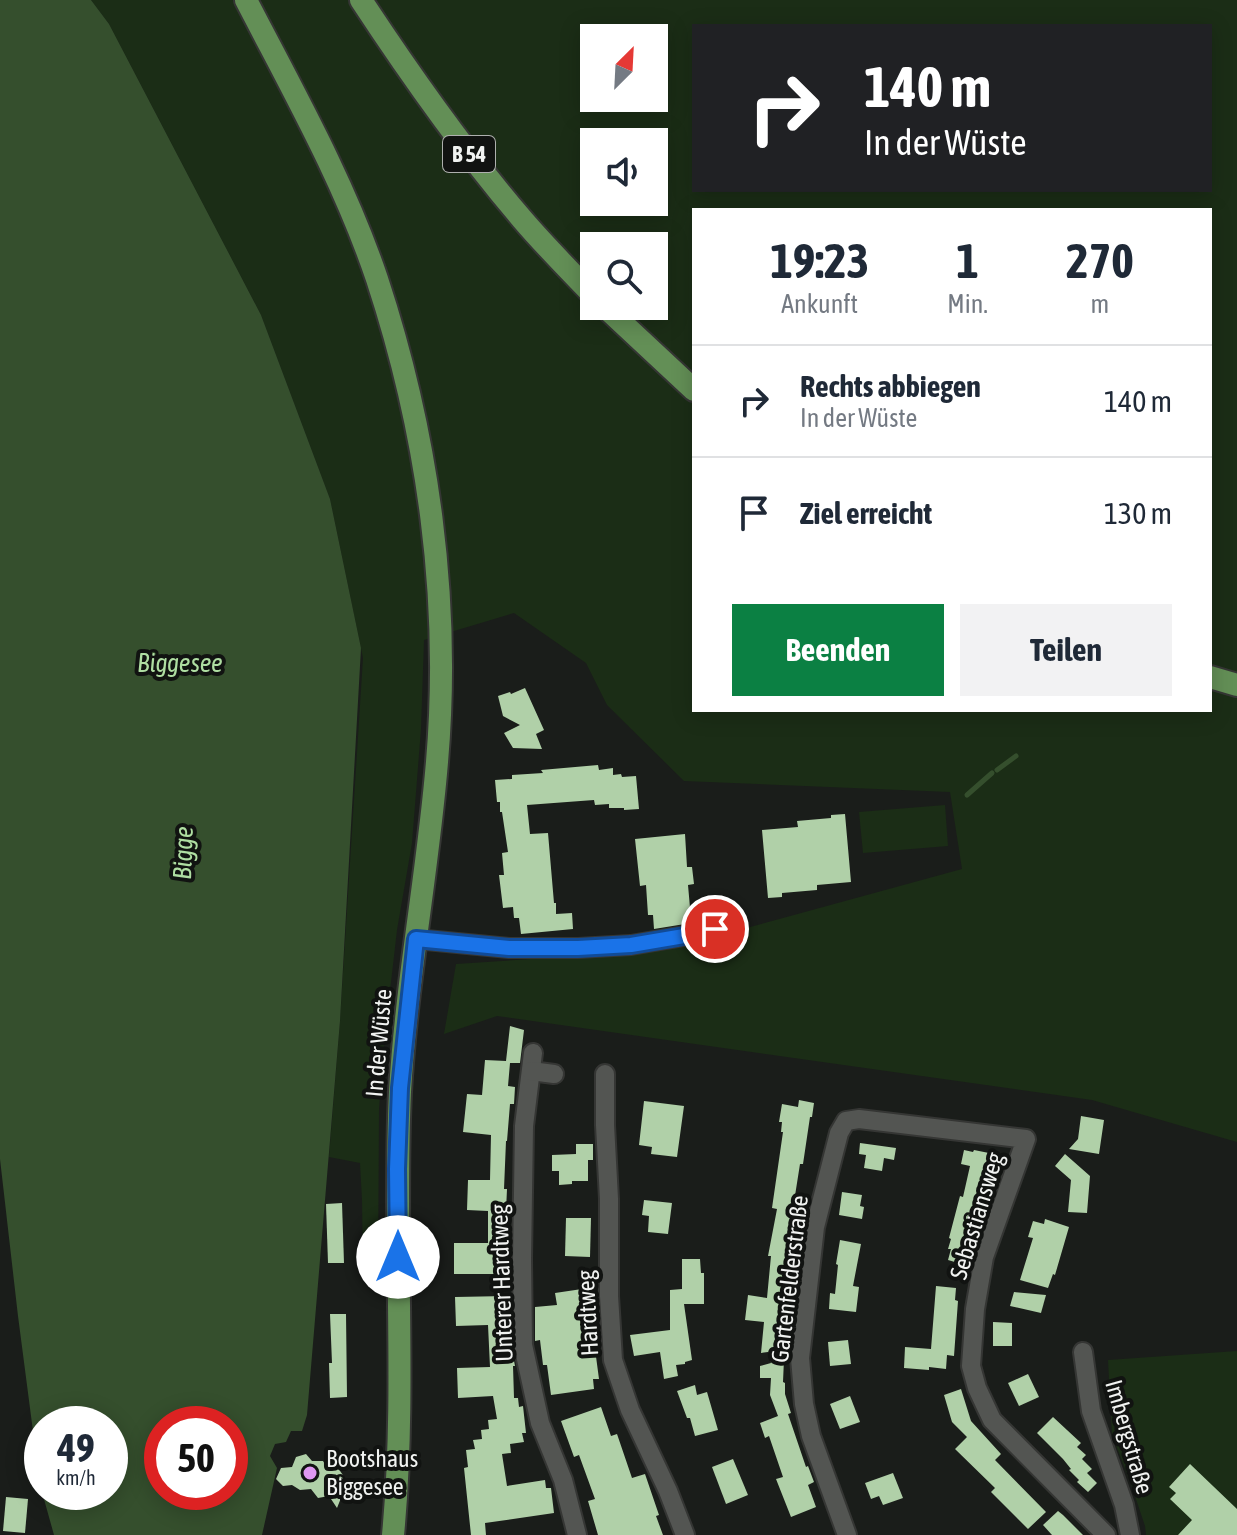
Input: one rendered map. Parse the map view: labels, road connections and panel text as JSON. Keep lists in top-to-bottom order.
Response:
{
  "streets": {
    "main road": ["B 54", "In der Wüste"],
    "street": [
      "Sebastiansweg",
      "Gartenfelderstraße",
      "Unterer Hardtweg",
      "Hardtweg",
      "Imbergstraße"
    ]
  },
  "crossings": [
    ["Sebastiansweg", "Gartenfelderstraße"]
  ],
  "water": ["Biggesee", "Bigge"],
  "places": ["Bootshaus Biggesee"],
  "north": "top right",
  "page": {
    "turn": ["140 m", "In der Wüste"],
    "eta": [
      "19:23",
      "Ankunft",
      "1",
      "Min.",
      "270",
      "m"
    ],
    "list": [
      {
        "name": "Rechts abbiegen",
        "note": "In der Wüste",
        "value": "140 m"
      },
      {
        "name": "Ziel erreicht",
        "value": "130 m"
      }
    ],
    "buttons": ["Beenden", "Teilen"],
    "speed": "49 km/h",
    "limit": "50"
  }
}
